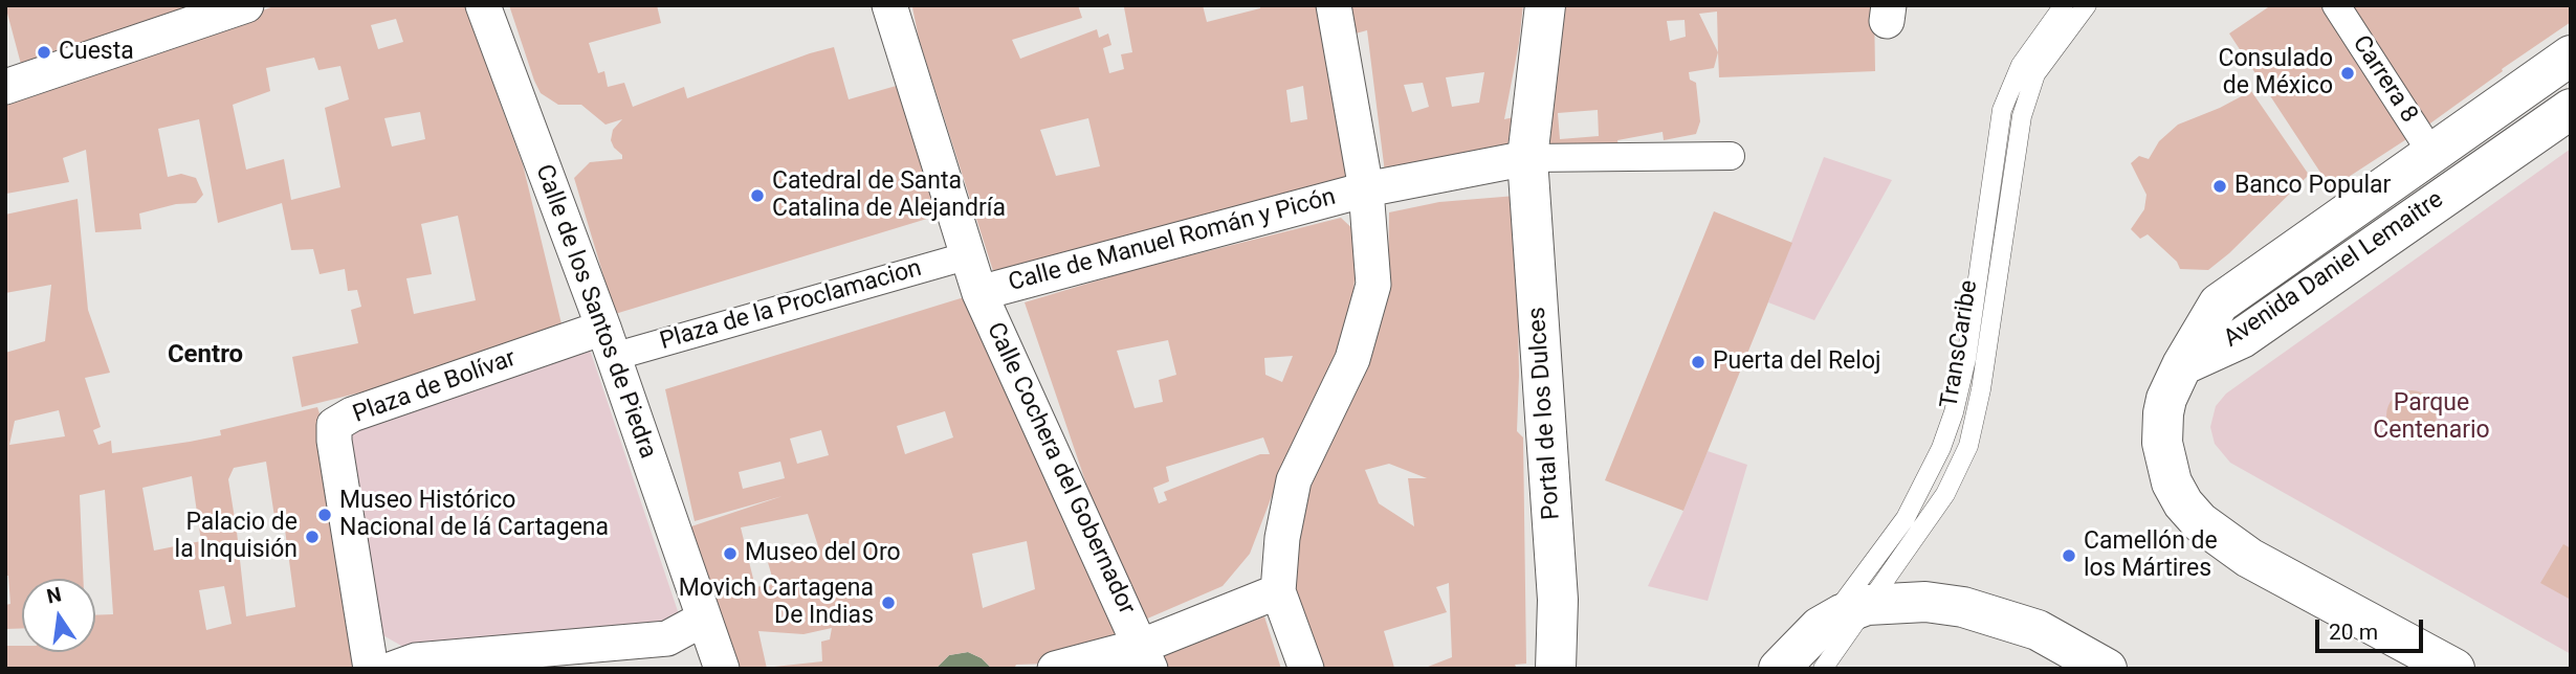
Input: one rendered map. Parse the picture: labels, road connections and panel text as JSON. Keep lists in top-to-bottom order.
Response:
{
  "streets": {
    "main road": ["Avenida Daniel Lemaitre", "Portal de los Dulces"],
    "street": [
      "Carrera 8",
      "Calle de Manuel Román y Picón",
      "Plaza de la Proclamacion",
      "Calle de los Santos de Piedra",
      "Plaza de Bolívar",
      "Calle Cochera del Gobernador"
    ],
    "lane": ["TransCaribe"]
  },
  "crossings": [
    ["Carrera 8", "Avenida Daniel Lemaitre"],
    ["Calle de Manuel Román y Picón", "Portal de los Dulces"],
    ["Calle de Manuel Román y Picón", "Calle Cochera del Gobernador"],
    ["Plaza de la Proclamacion", "Calle de los Santos de Piedra"],
    ["Plaza de la Proclamacion", "Plaza de Bolívar"],
    ["Plaza de la Proclamacion", "Calle Cochera del Gobernador"],
    ["Calle de los Santos de Piedra", "Plaza de Bolívar"]
  ],
  "districts": ["Centro"],
  "parks": ["Parque Centenario"],
  "places": [
    "Cuesta",
    "Consulado de México",
    "Banco Popular",
    "Catedral de Santa Catalina de Alejandría",
    "Puerta del Reloj",
    "Museo Histórico Nacional de lá Cartagena",
    "Palacio de la Inquisión",
    "Museo del Oro",
    "Camellón de los Mártires",
    "Movich Cartagena De Indias"
  ],
  "scale_bar": "20 m",
  "north": "top"
}
